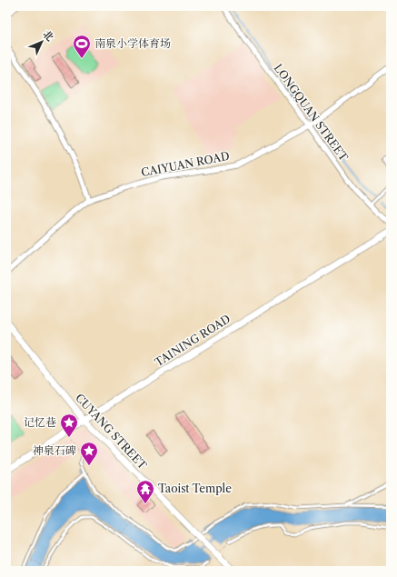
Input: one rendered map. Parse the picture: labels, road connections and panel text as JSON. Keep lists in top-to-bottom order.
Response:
{
  "streets": {
    "street": [
      "LONGQUAN STREET",
      "CAIYUAN ROAD",
      "TAINING ROAD",
      "CUYANG STREET"
    ]
  },
  "crossings": [
    ["LONGQUAN STREET", "CAIYUAN ROAD"],
    ["TAINING ROAD", "CUYANG STREET"]
  ],
  "places": {
    "sports": ["南泉小学体育场"],
    "place": ["记忆巷", "神泉石碑"],
    "temple": ["Taoist Temple"]
  },
  "north": "top right"
}
